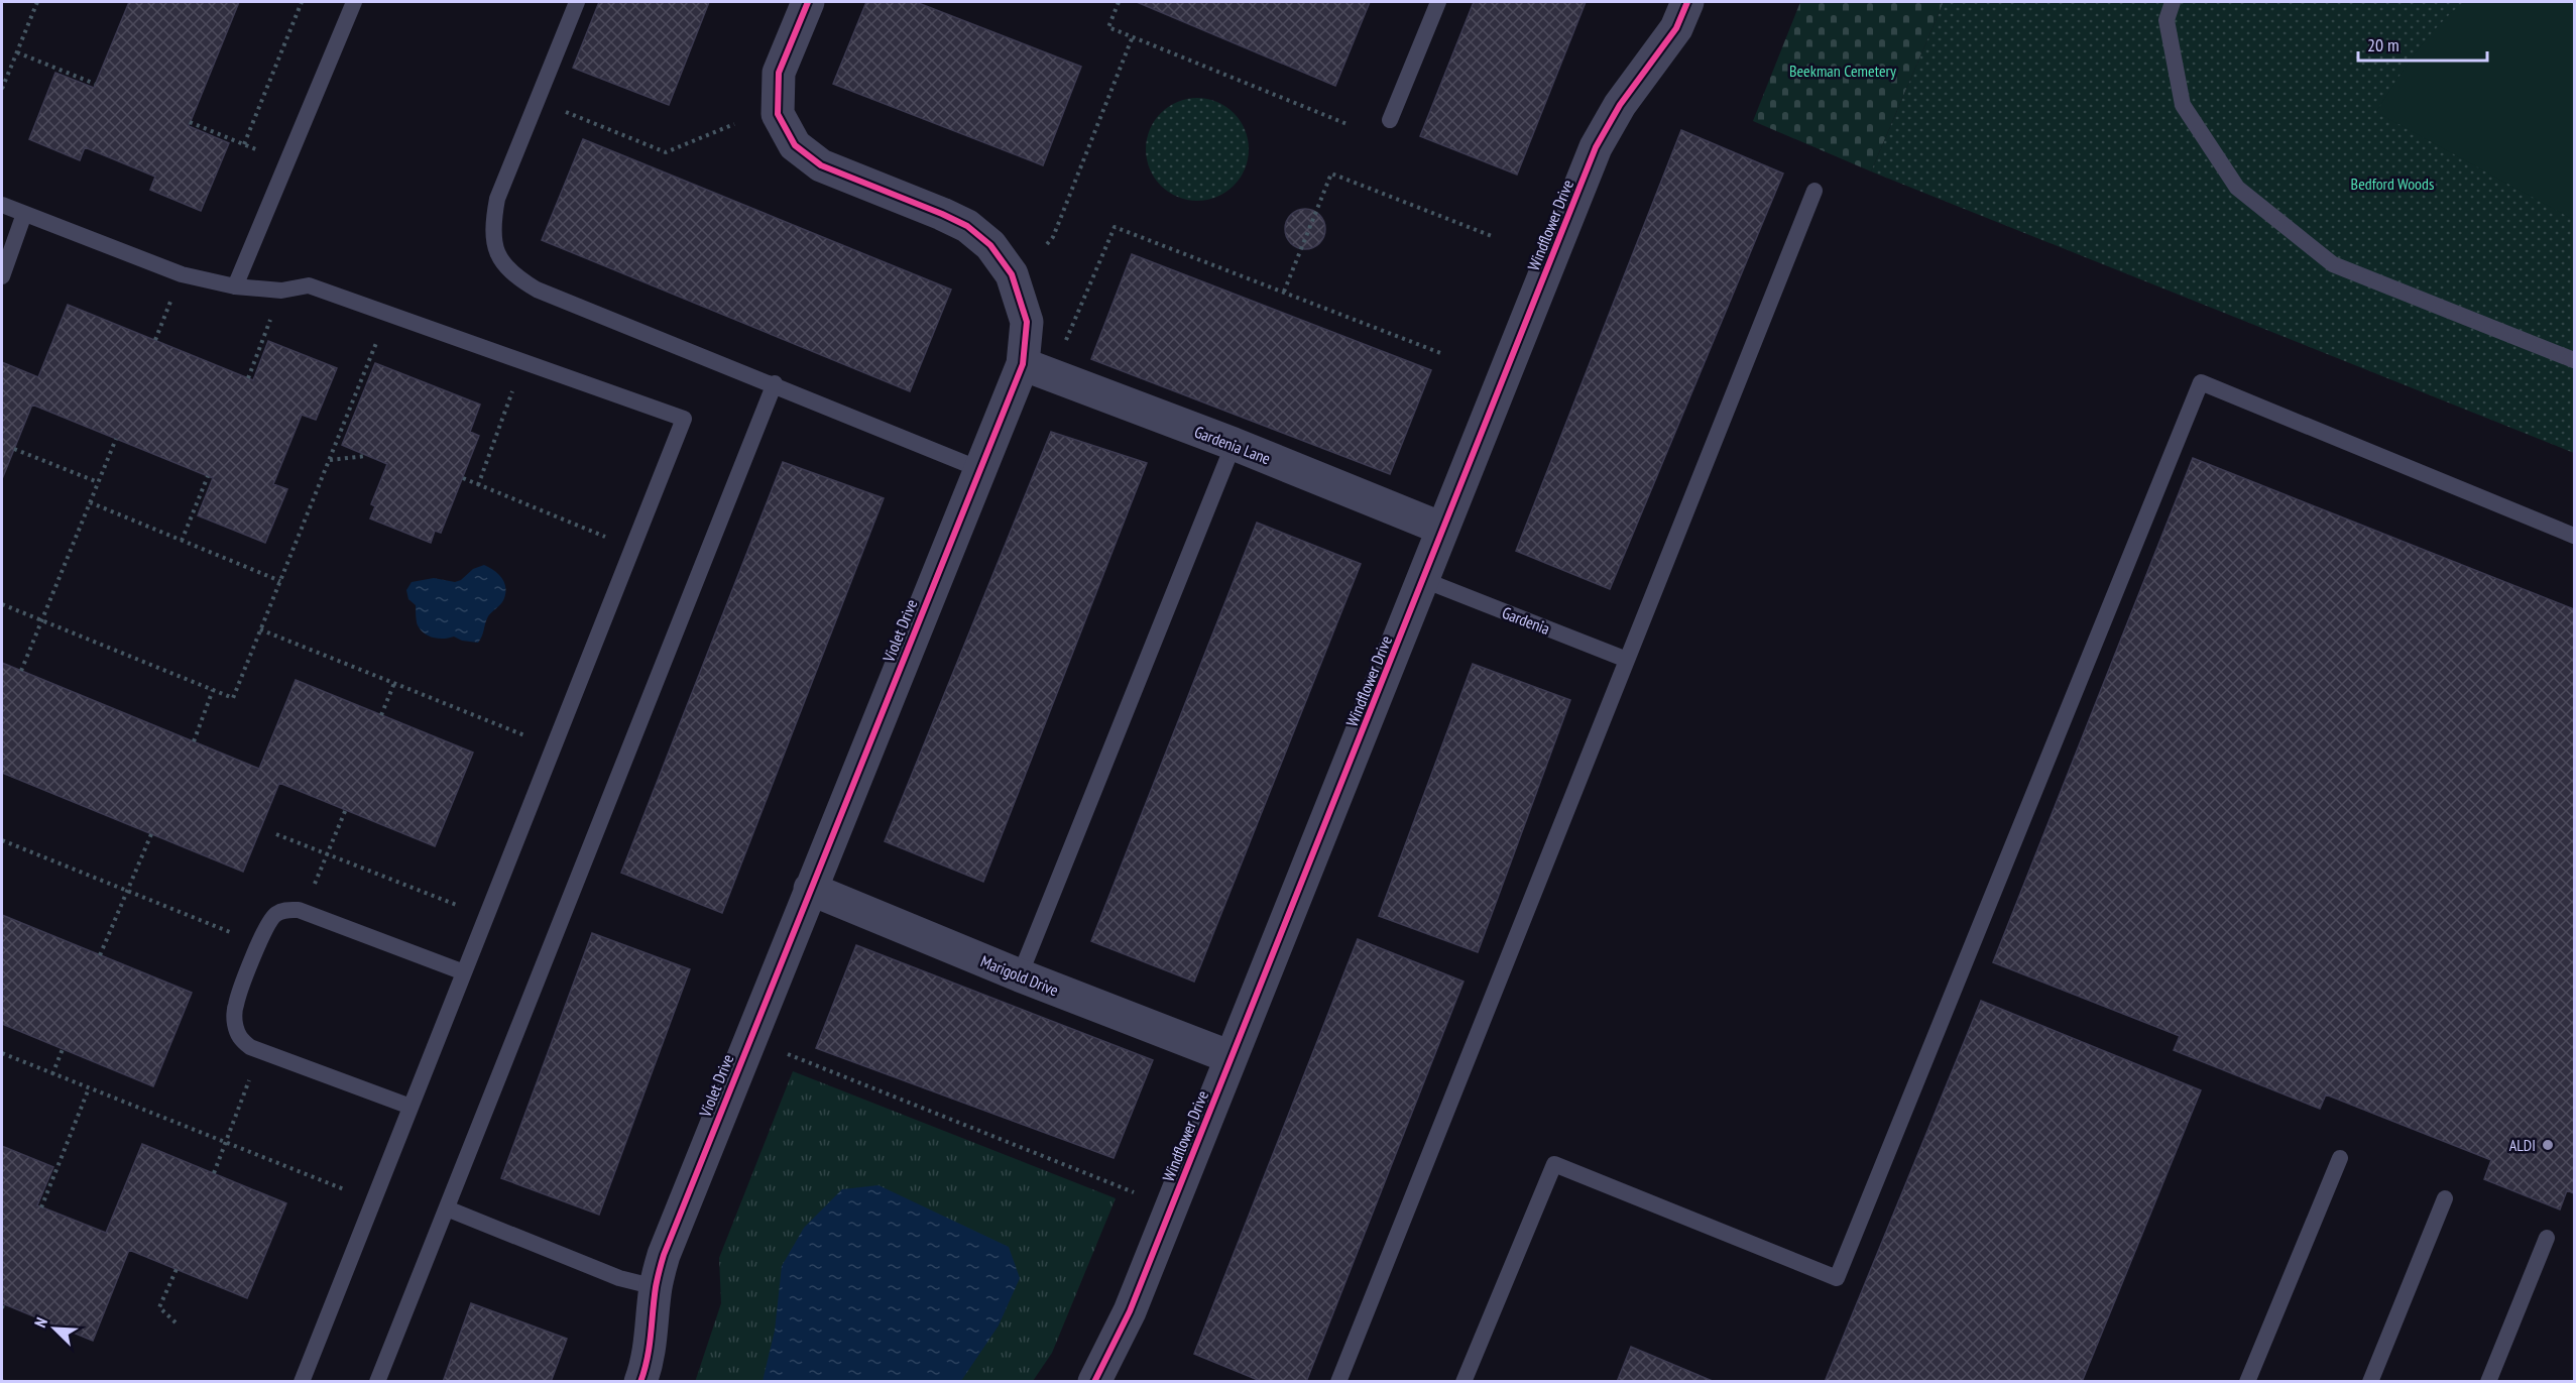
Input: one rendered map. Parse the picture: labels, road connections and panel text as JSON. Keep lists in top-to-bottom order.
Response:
{
  "streets": {
    "street": [
      "Windflower Drive",
      "Gardenia Lane",
      "Violet Drive",
      "Marigold Drive"
    ],
    "lane": ["Gardenia"]
  },
  "crossings": [
    ["Windflower Drive", "Gardenia Lane"],
    ["Windflower Drive", "Gardenia"],
    ["Windflower Drive", "Marigold Drive"],
    ["Gardenia Lane", "Violet Drive"],
    ["Violet Drive", "Marigold Drive"]
  ],
  "parks": ["Beekman Cemetery", "Bedford Woods"],
  "places": ["ALDI"],
  "scale_bar": "20 m",
  "north": "top left"
}
